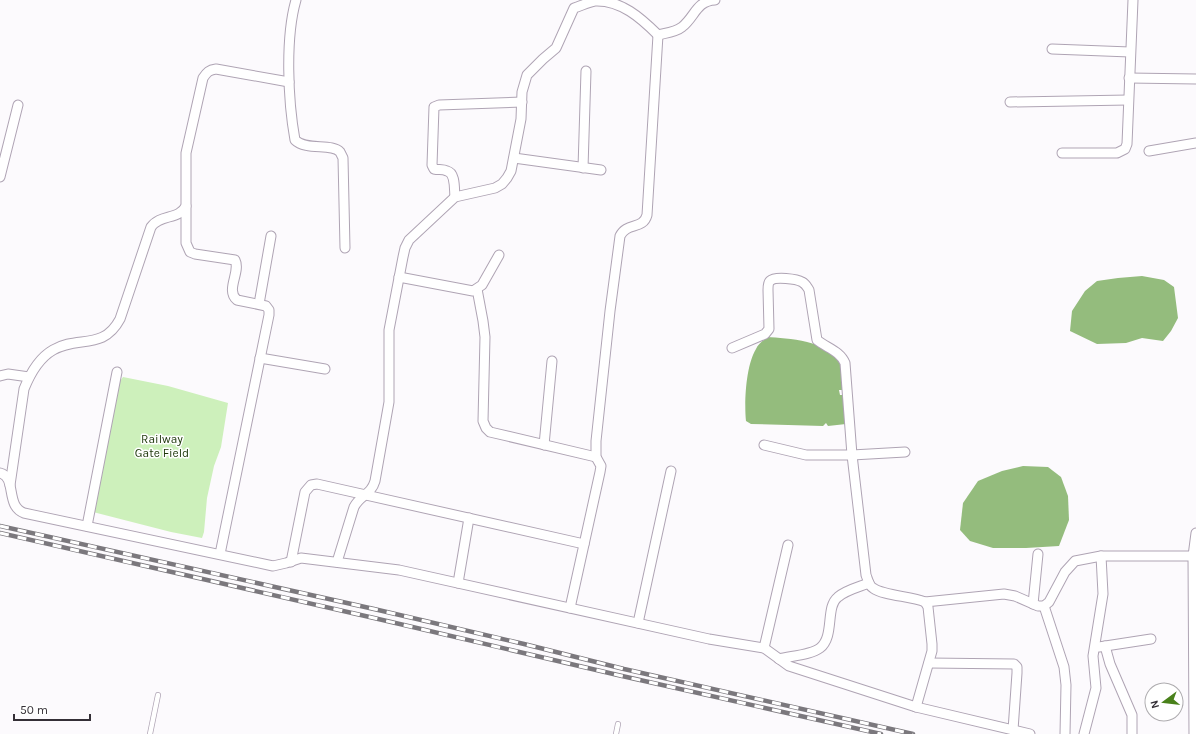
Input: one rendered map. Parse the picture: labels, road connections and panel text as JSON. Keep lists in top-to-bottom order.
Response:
{
  "parks": ["Railway Gate Field"],
  "scale_bar": "50 m",
  "north": "left"
}
